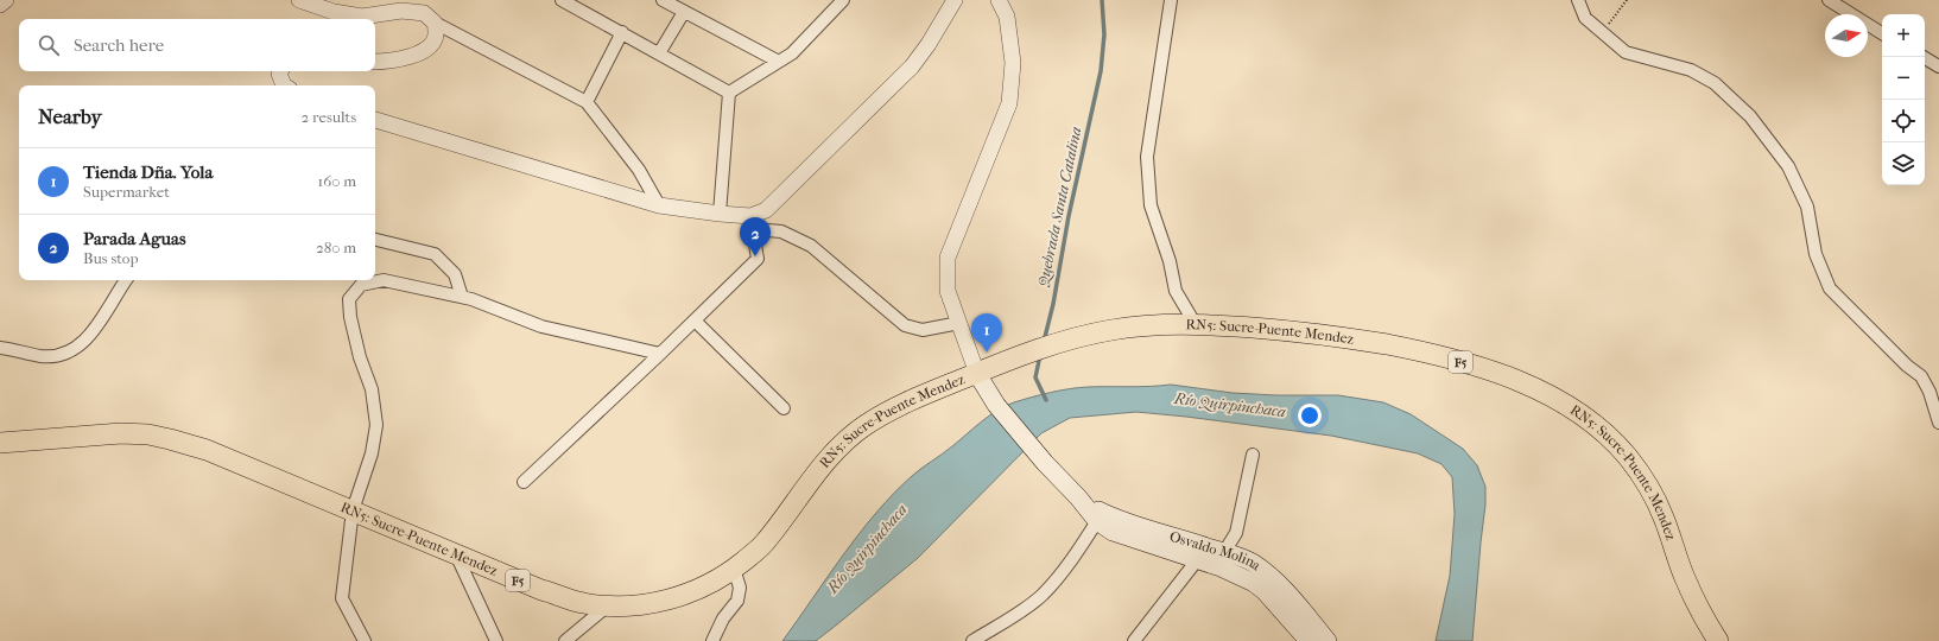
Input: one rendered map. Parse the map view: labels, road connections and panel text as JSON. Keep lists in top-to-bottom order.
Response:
{
  "streets": {
    "highway": ["RN5: Sucre-Puente Mendez", "F5"],
    "main road": ["Osvaldo Molina"]
  },
  "water": ["Quebrada Santa Catalina", "Río Quirpinchaca"],
  "north": "right",
  "page": {
    "map_buttons": ["+", "−"],
    "search": "Search here",
    "heading": ["Nearby", "2 results"],
    "list": [
      {
        "mark": "1",
        "name": "Tienda Dña. Yola",
        "note": "Supermarket",
        "value": "160 m"
      },
      {
        "mark": "2",
        "name": "Parada Aguas",
        "note": "Bus stop",
        "value": "280 m"
      }
    ],
    "pins": ["2", "1"]
  }
}
